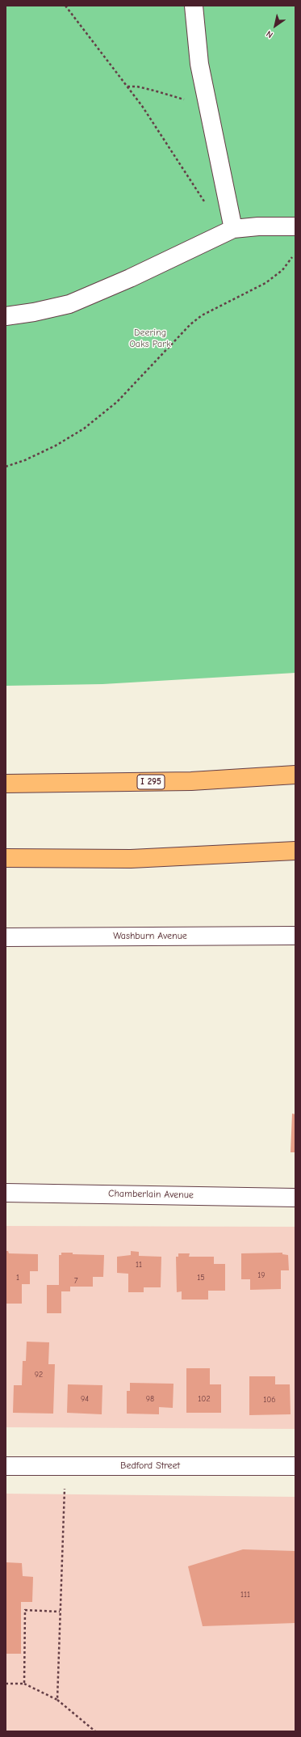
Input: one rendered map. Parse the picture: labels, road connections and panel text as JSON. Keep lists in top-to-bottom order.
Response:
{
  "streets": {
    "highway": ["I 295"],
    "street": ["Washburn Avenue", "Chamberlain Avenue", "Bedford Street"]
  },
  "parks": ["Deering Oaks Park"],
  "house_numbers": [
    "11",
    "19",
    "1",
    "15",
    "7",
    "92",
    "94",
    "98",
    "102",
    "106",
    "111"
  ],
  "north": "bottom left"
}
